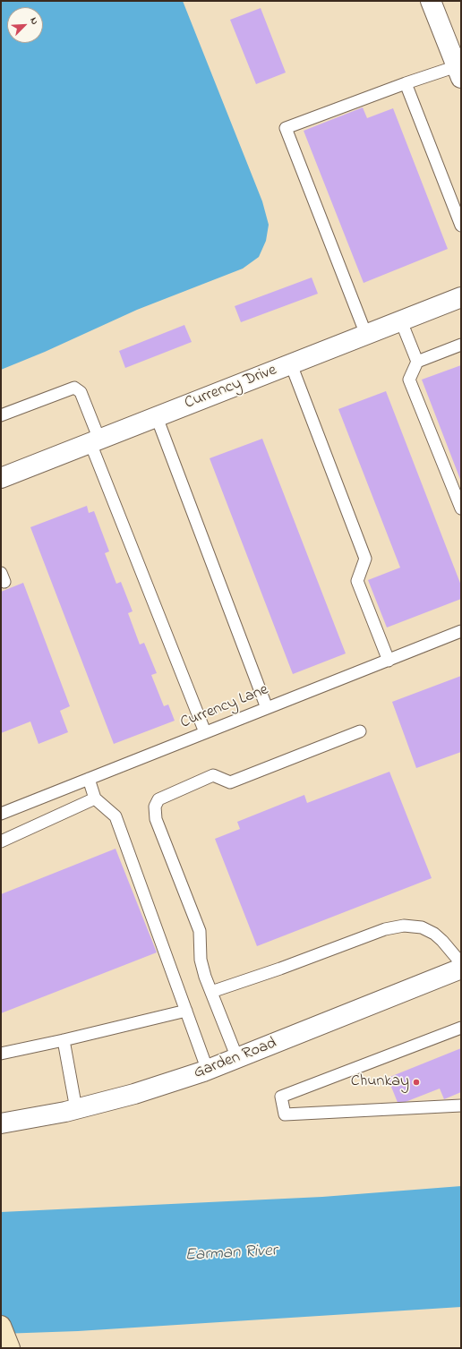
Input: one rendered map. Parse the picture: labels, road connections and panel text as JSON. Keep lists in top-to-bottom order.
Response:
{
  "streets": {
    "street": ["Currency Drive", "Garden Road"],
    "lane": ["Currency Lane"]
  },
  "water": ["Earman River"],
  "places": ["Chunkay"],
  "north": "top right"
}
